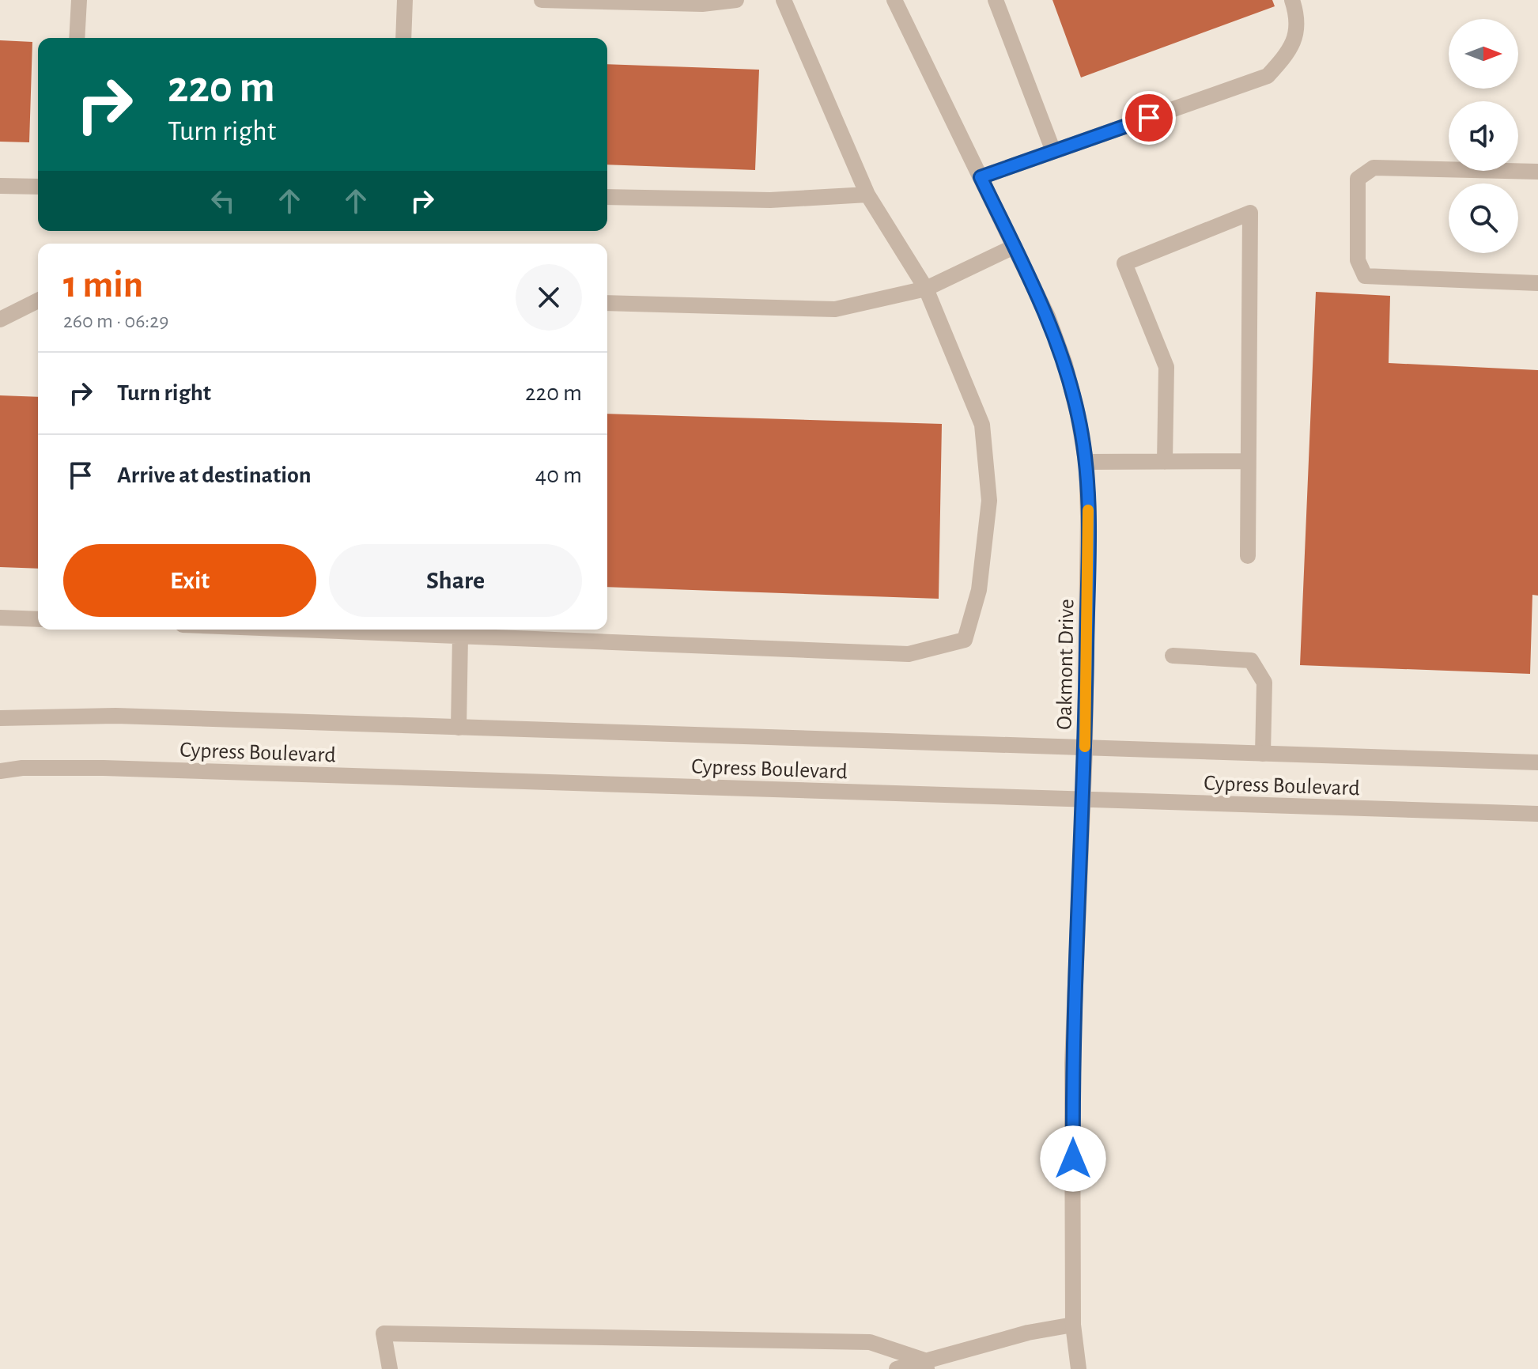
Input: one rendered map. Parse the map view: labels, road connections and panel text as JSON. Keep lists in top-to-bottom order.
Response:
{
  "streets": {
    "street": ["Oakmont Drive", "Cypress Boulevard"]
  },
  "crossings": [
    ["Oakmont Drive", "Cypress Boulevard"]
  ],
  "north": "right",
  "page": {
    "turn": ["220 m", "Turn right"],
    "heading": ["1 min", "260 m · 06:29"],
    "list": [
      {
        "name": "Turn right",
        "value": "220 m"
      },
      {
        "name": "Arrive at destination",
        "value": "40 m"
      }
    ],
    "buttons": ["Exit", "Share"]
  }
}
